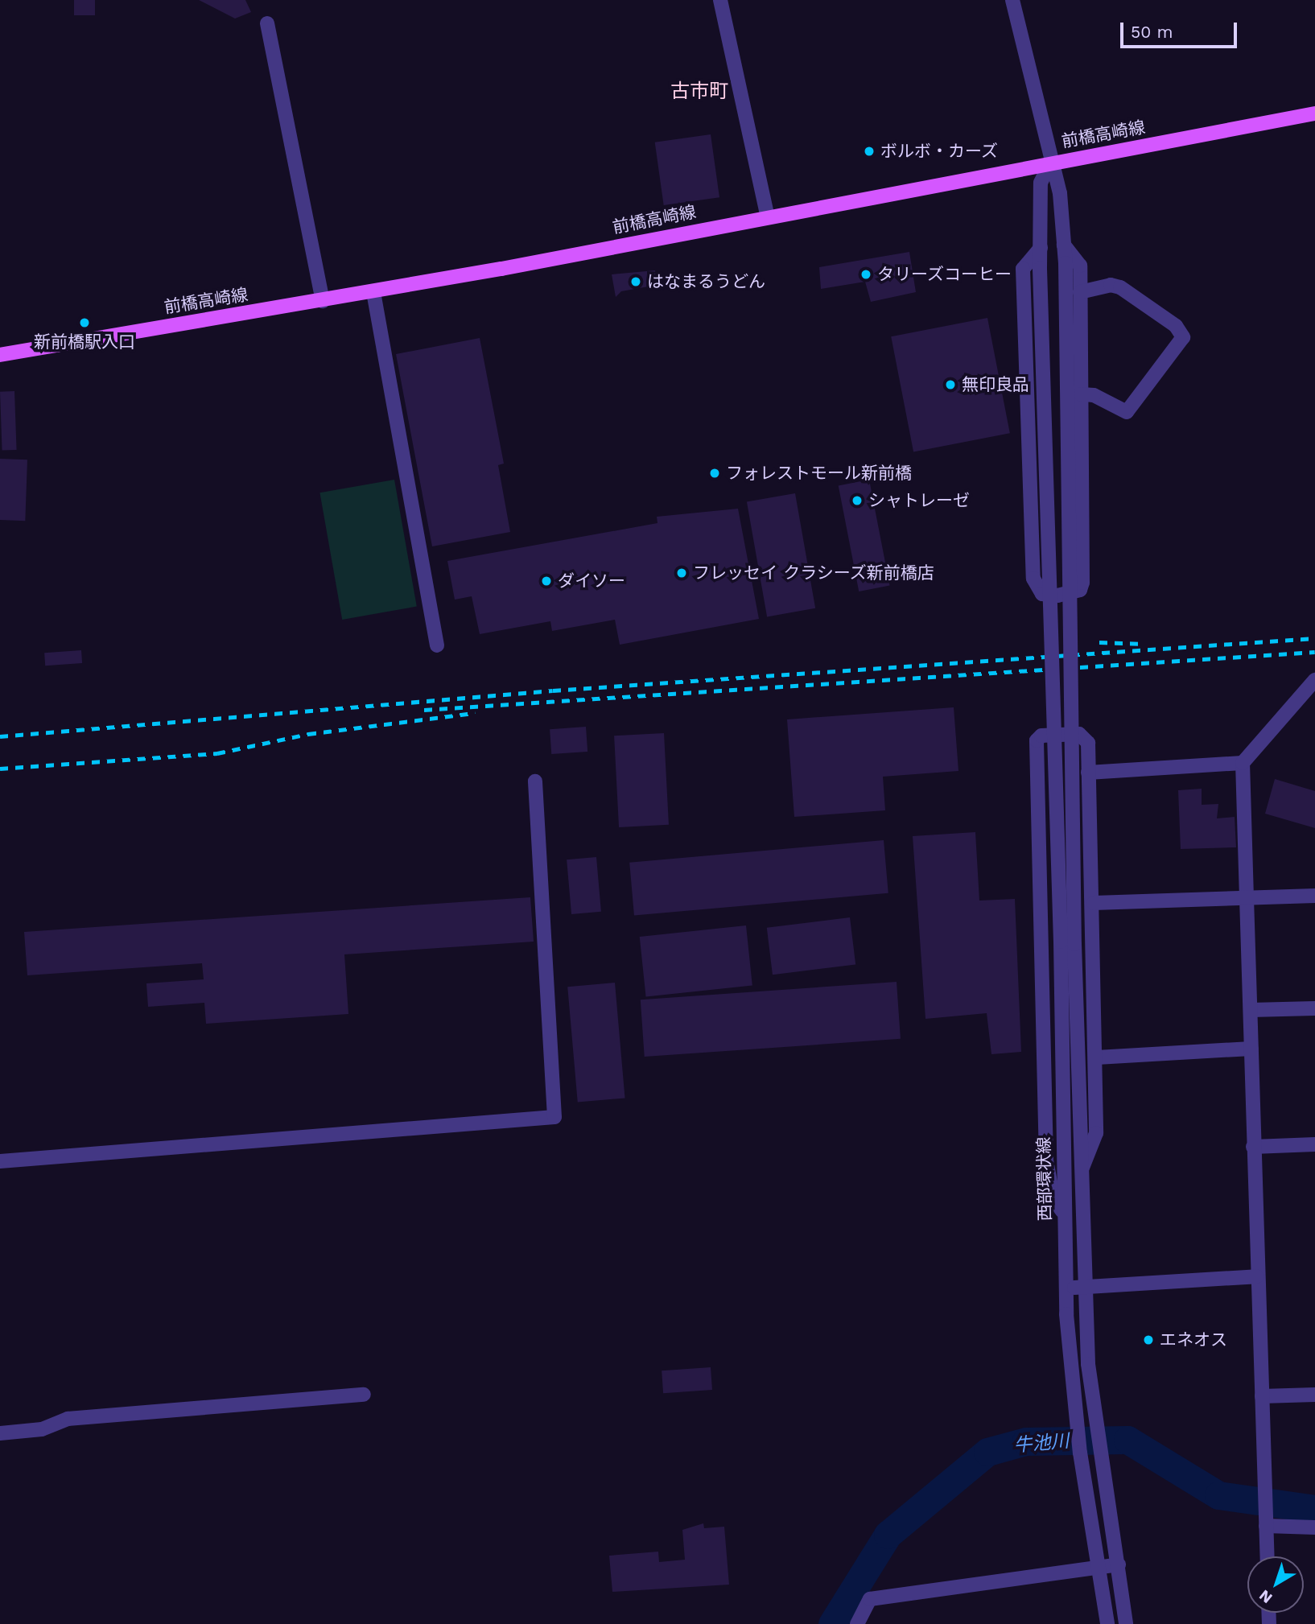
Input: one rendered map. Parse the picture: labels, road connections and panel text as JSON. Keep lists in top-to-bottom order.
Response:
{
  "streets": {
    "main road": ["前橋高崎線"],
    "street": ["西部環状線"]
  },
  "districts": ["古市町"],
  "water": ["牛池川"],
  "places": [
    "ボルボ・カーズ",
    "タリーズコーヒー",
    "はなまるうどん",
    "新前橋駅入口",
    "無印良品",
    "フォレストモール新前橋",
    "シャトレーゼ",
    "フレッセイ クラシーズ新前橋店",
    "ダイソー",
    "エネオス"
  ],
  "scale_bar": "50 m",
  "north": "bottom left"
}
